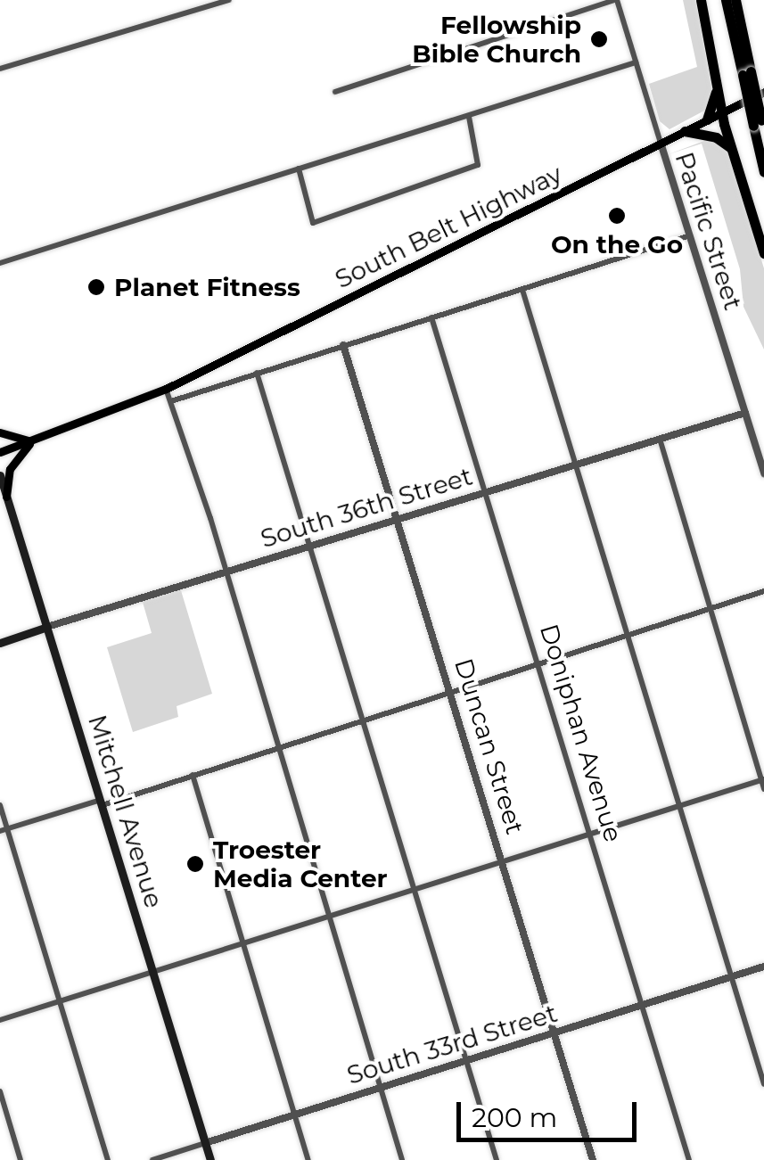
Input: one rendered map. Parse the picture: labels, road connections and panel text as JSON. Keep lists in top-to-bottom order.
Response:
{
  "streets": {
    "main road": ["South Belt Highway", "South 36th Street", "Mitchell Avenue"],
    "street": [
      "Pacific Street",
      "Doniphan Avenue",
      "Duncan Street",
      "South 33rd Street"
    ]
  },
  "crossings": [
    ["South Belt Highway", "Pacific Street"],
    ["Pacific Street", "South 36th Street"],
    ["South 36th Street", "Doniphan Avenue"],
    ["South 36th Street", "Duncan Street"],
    ["South 36th Street", "Mitchell Avenue"],
    ["Doniphan Avenue", "South 33rd Street"],
    ["Duncan Street", "South 33rd Street"],
    ["Mitchell Avenue", "South 33rd Street"]
  ],
  "places": [
    "Fellowship Bible Church",
    "On the Go",
    "Planet Fitness",
    "Troester Media Center"
  ],
  "scale_bar": "200 m"
}
